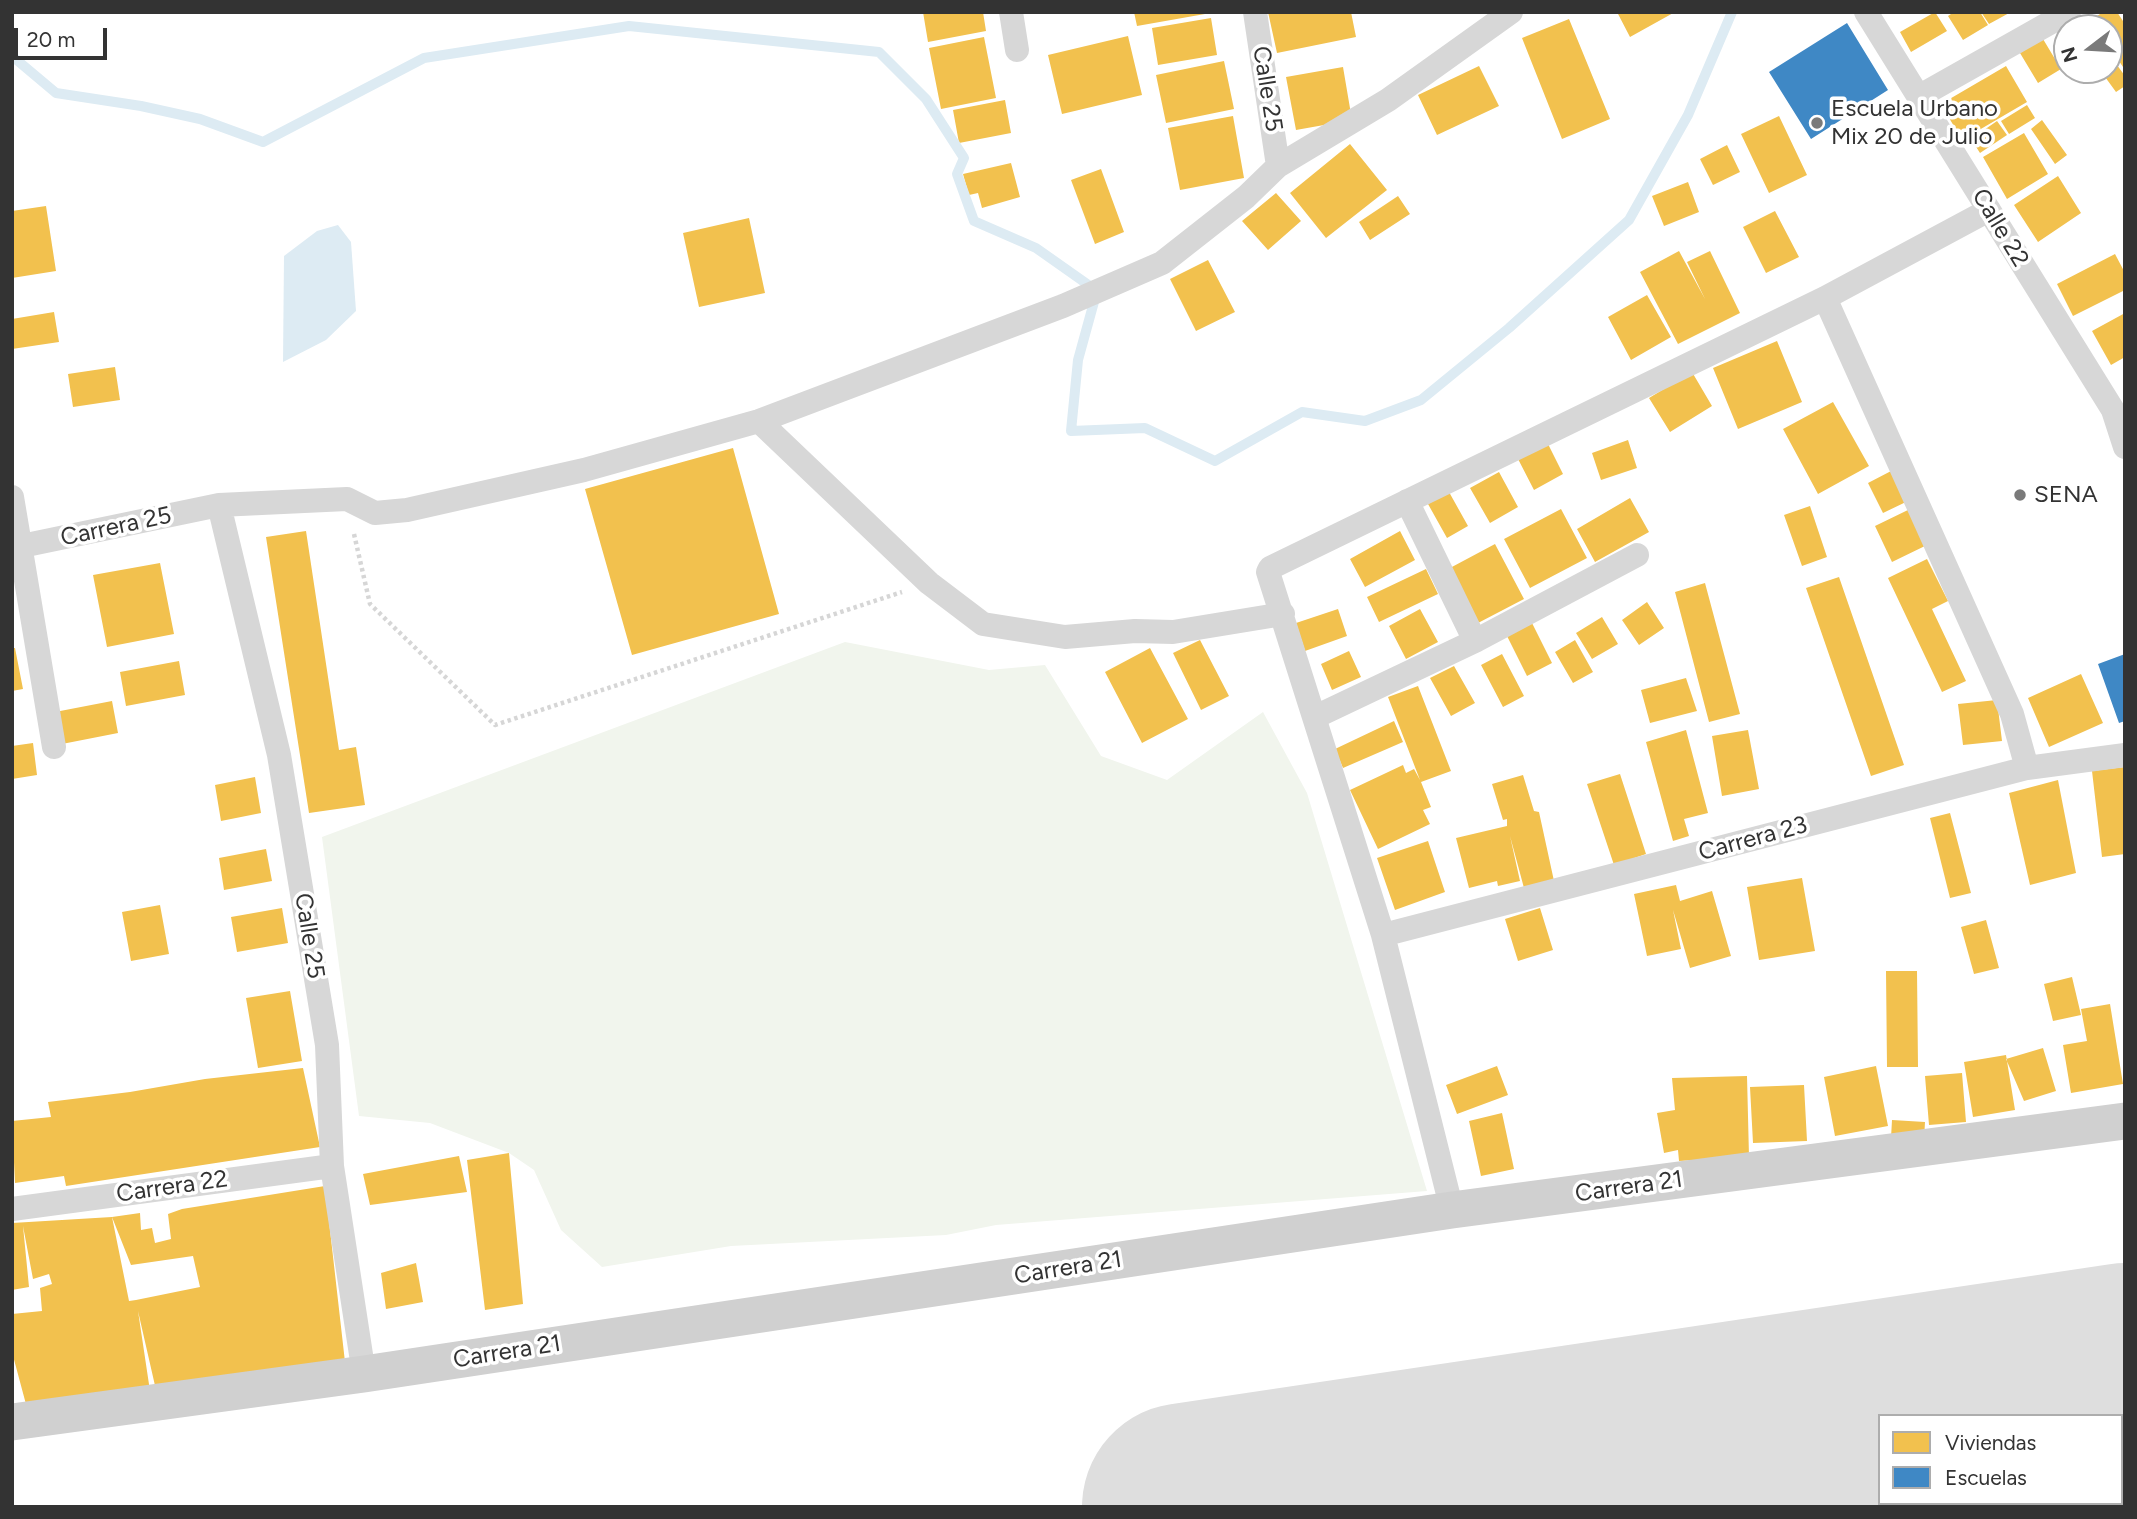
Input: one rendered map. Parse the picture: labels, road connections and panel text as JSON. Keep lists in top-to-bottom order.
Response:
{
  "streets": {
    "street": [
      "Calle 25",
      "Calle 22",
      "Carrera 25",
      "Carrera 23",
      "Carrera 22",
      "Carrera 21"
    ]
  },
  "crossings": [
    ["Calle 25", "Carrera 25"],
    ["Calle 25", "Carrera 22"],
    ["Calle 25", "Carrera 21"]
  ],
  "places": ["Escuela Urbano Mix 20 de Julio", "SENA"],
  "legend": ["Viviendas", "Escuelas"],
  "scale_bar": "20 m",
  "north": "left"
}
